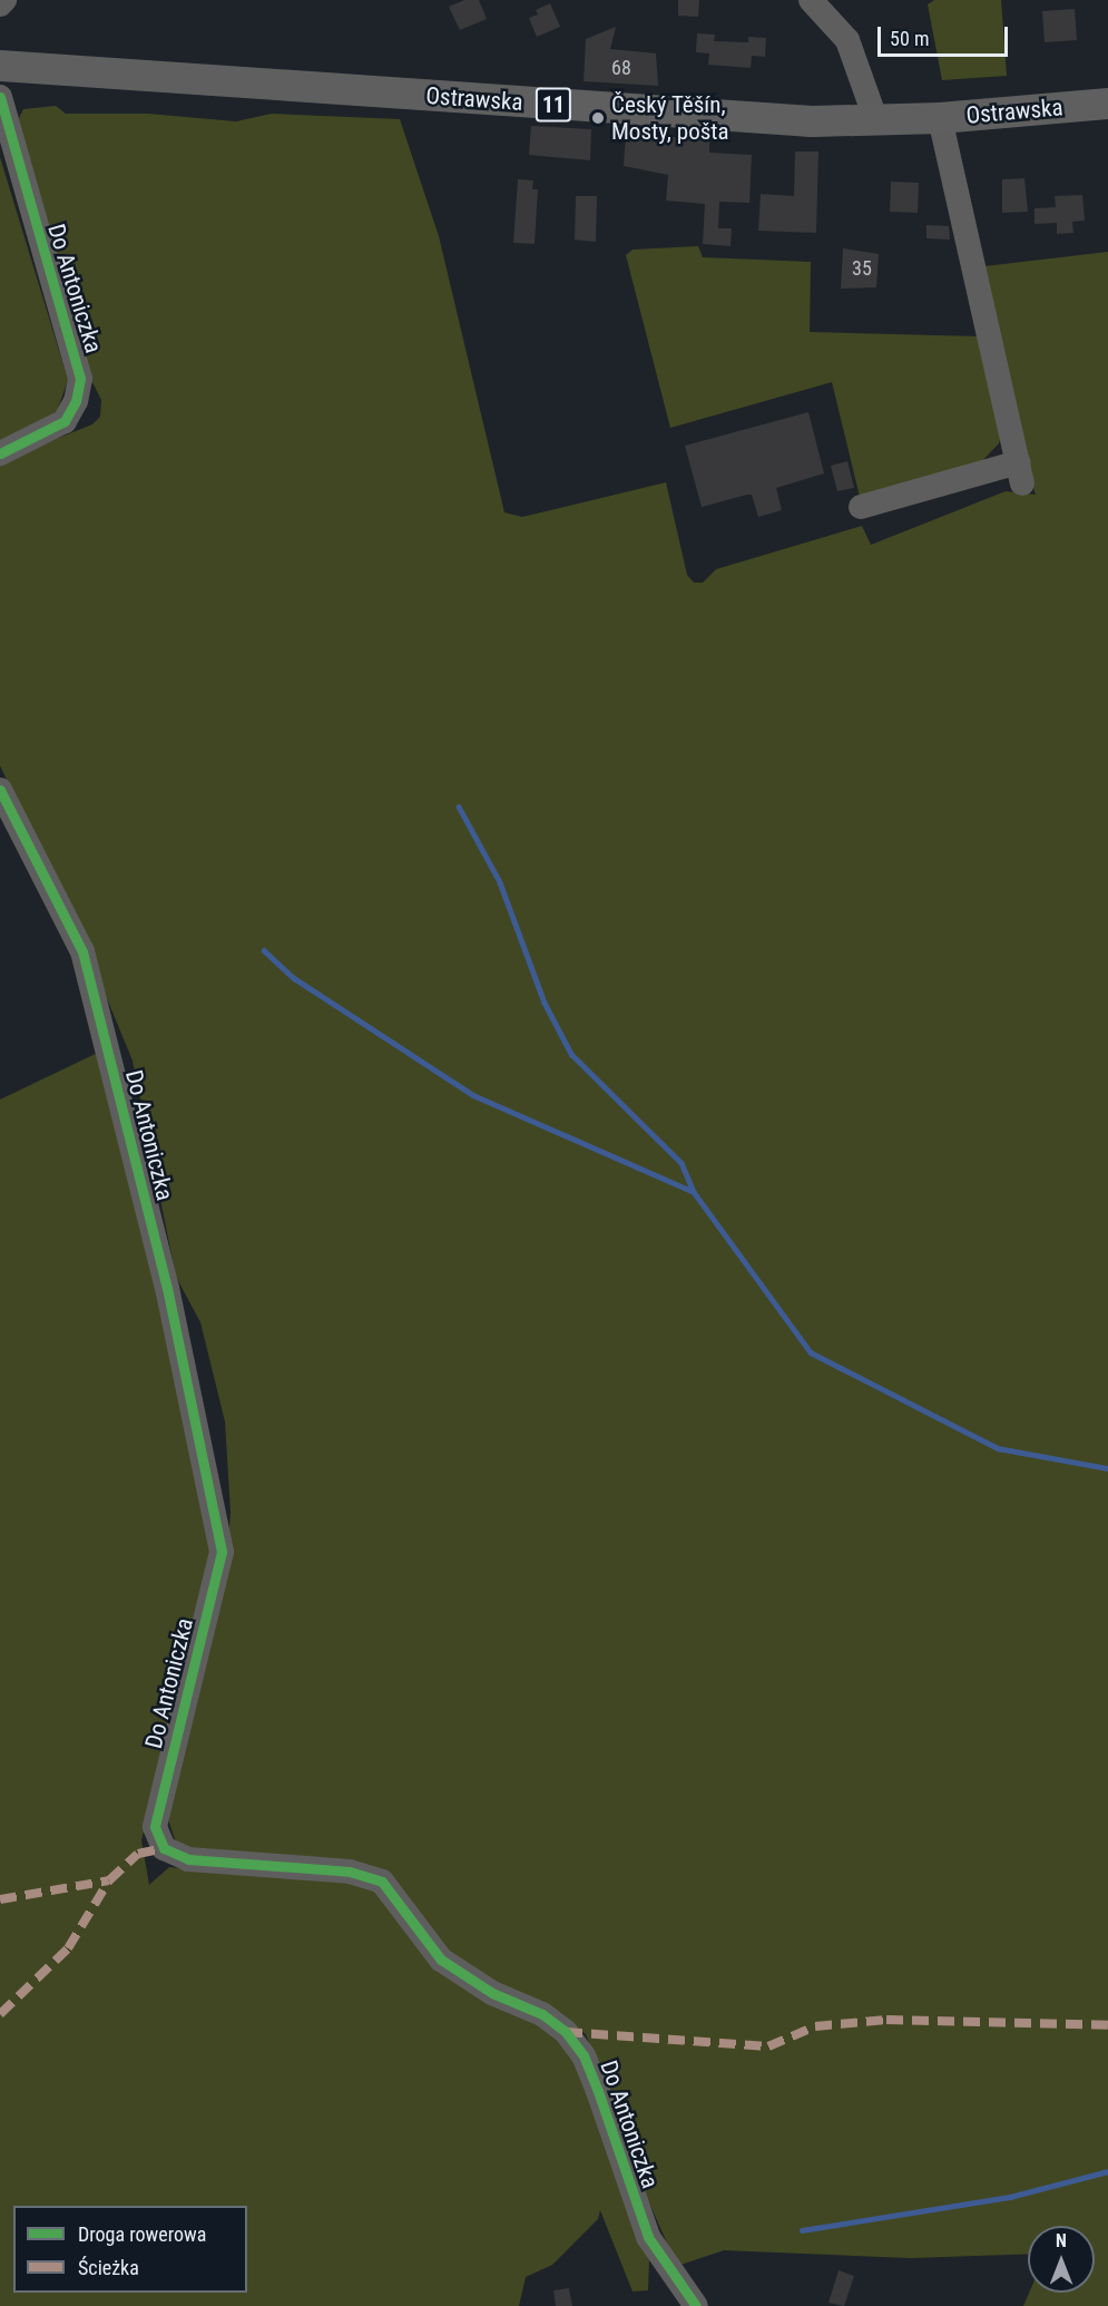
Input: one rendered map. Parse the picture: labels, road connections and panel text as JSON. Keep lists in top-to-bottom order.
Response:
{
  "streets": {
    "main road": ["Ostrawska", "11"],
    "street": ["Do Antoniczka"]
  },
  "places": ["Český Těšín, Mosty, pošta"],
  "house_numbers": ["68", "35"],
  "legend": ["Droga rowerowa", "Ścieżka"],
  "scale_bar": "50 m",
  "north": "top"
}
